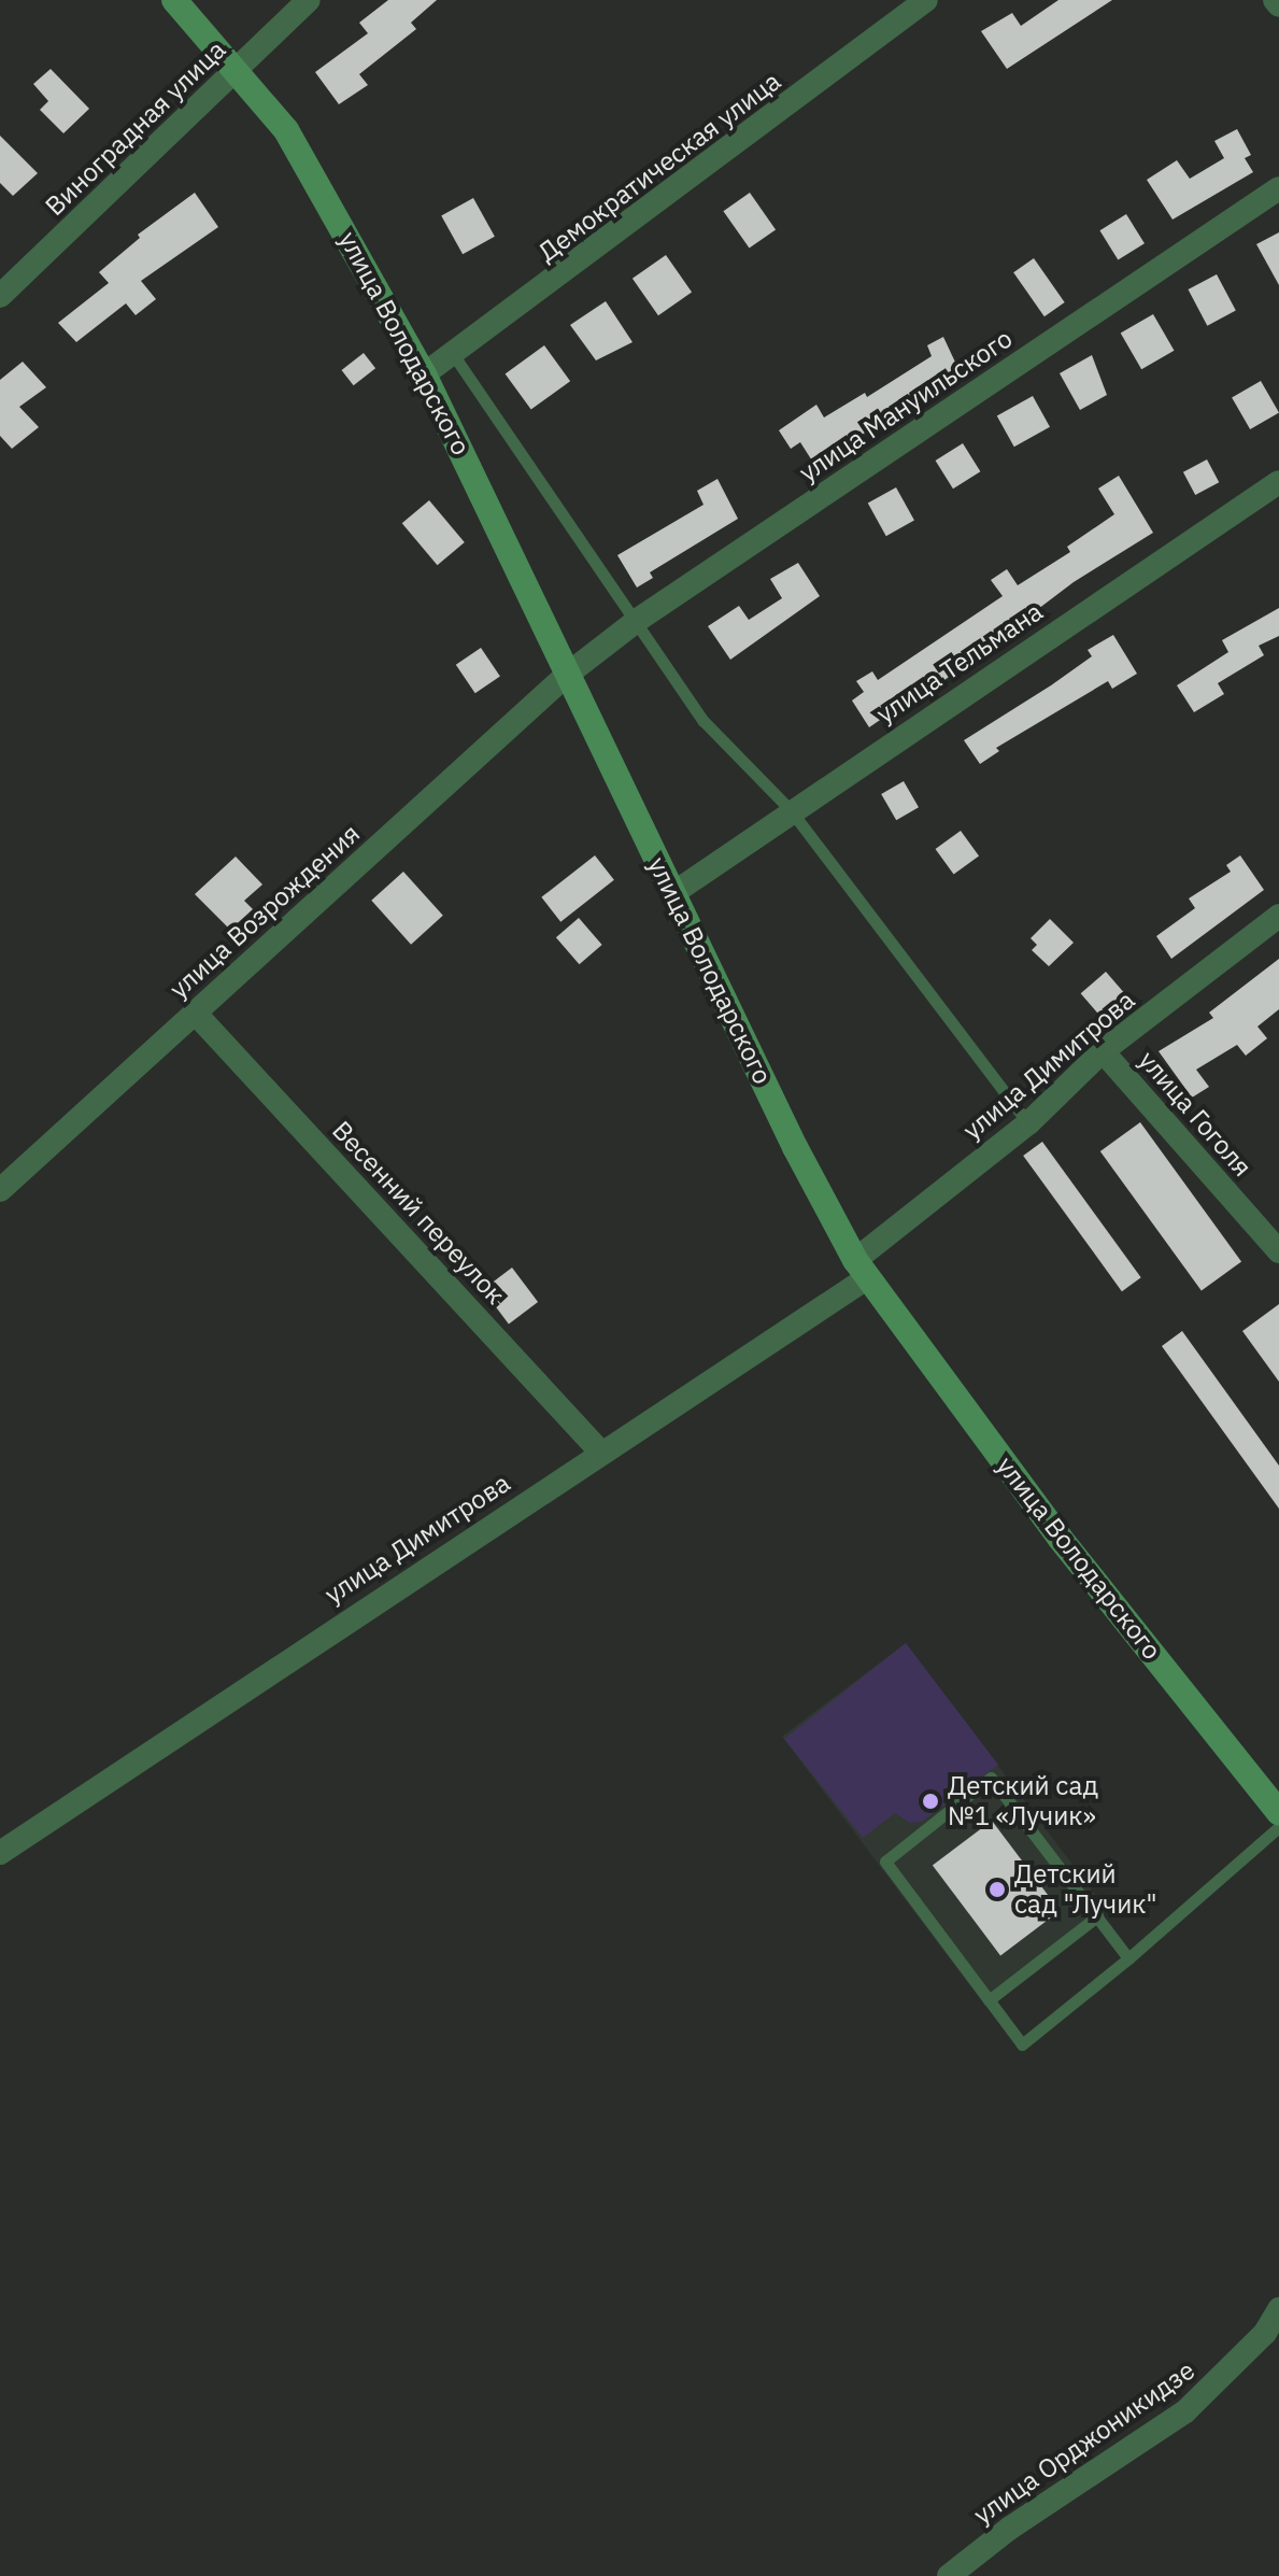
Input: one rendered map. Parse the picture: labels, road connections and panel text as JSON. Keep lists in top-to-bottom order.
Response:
{
  "streets": {
    "street": [
      "Виноградная улица",
      "Демократическая улица",
      "улица Володарского",
      "улица Мануильского",
      "улица Тельмана",
      "улица Возрождения",
      "улица Димитрова",
      "улица Гоголя",
      "Весенний переулок",
      "улица Орджоникидзе"
    ]
  },
  "crossings": [
    ["Виноградная улица", "улица Володарского"],
    ["Демократическая улица", "улица Володарского"],
    ["улица Володарского", "улица Мануильского"],
    ["улица Володарского", "улица Тельмана"],
    ["улица Володарского", "улица Возрождения"],
    ["улица Володарского", "улица Димитрова"],
    ["улица Мануильского", "улица Возрождения"],
    ["улица Возрождения", "Весенний переулок"],
    ["улица Димитрова", "улица Гоголя"],
    ["улица Димитрова", "Весенний переулок"]
  ],
  "places": ["Детский сад №1 «Лучик»", "Детский сад \"Лучик\""]
}
